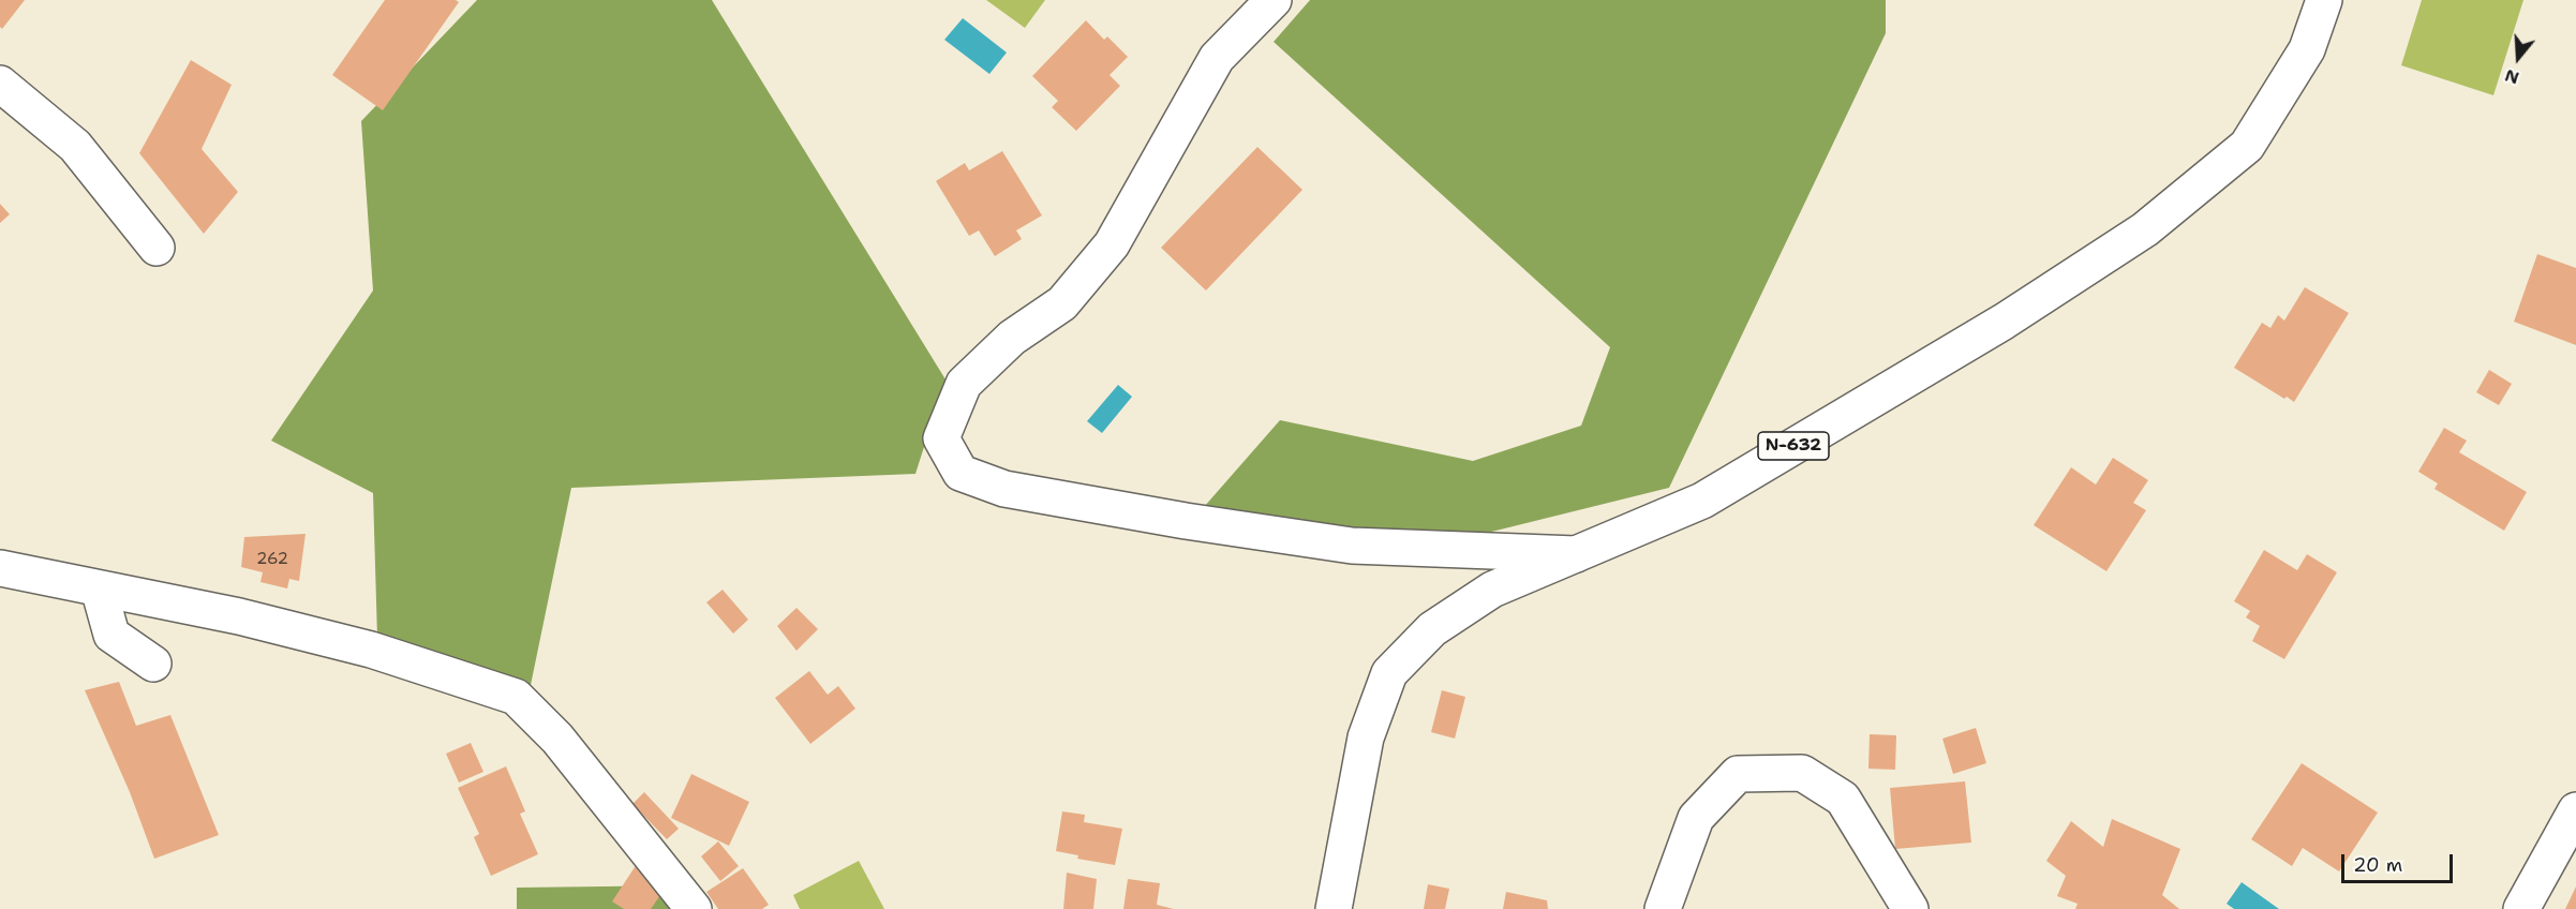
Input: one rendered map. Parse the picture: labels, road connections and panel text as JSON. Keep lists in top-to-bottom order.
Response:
{
  "streets": {
    "main road": ["N-632"]
  },
  "house_numbers": ["262"],
  "scale_bar": "20 m",
  "north": "bottom"
}
